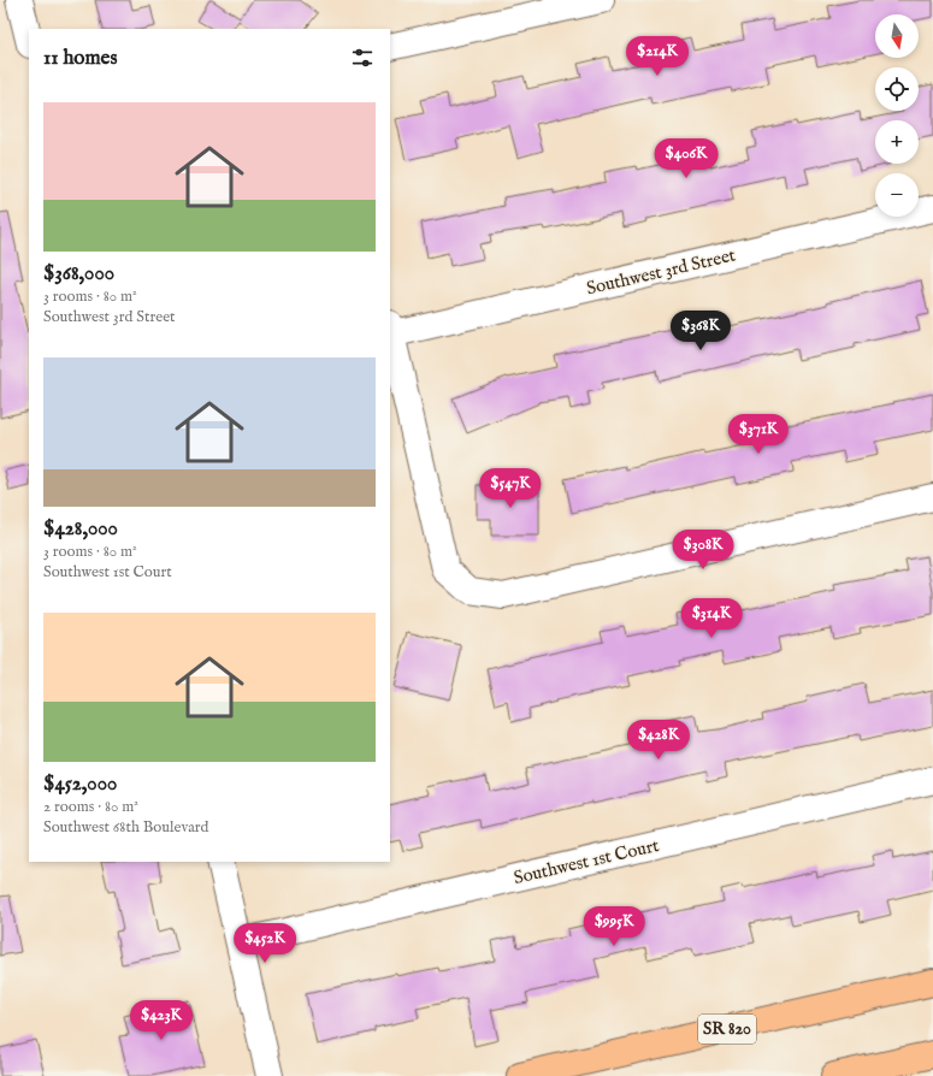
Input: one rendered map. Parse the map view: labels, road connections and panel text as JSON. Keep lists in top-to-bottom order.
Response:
{
  "streets": {
    "highway": ["SR 820"],
    "street": ["Southwest 3rd Street", "Southwest 1st Court"]
  },
  "north": "bottom",
  "page": {
    "map_buttons": ["+", "−"],
    "heading": "11 homes",
    "price": [
      "$214K",
      "$406K",
      "$368K",
      "$371K",
      "$547K",
      "$308K",
      "$314K",
      "$428K",
      "$995K",
      "$452K",
      "$423K"
    ],
    "list": [
      {
        "name": "$368,000",
        "note": "3 rooms · 80 m² · Southwest 3rd Street"
      },
      {
        "name": "$428,000",
        "note": "3 rooms · 80 m² · Southwest 1st Court"
      },
      {
        "name": "$452,000",
        "note": "2 rooms · 80 m² · Southwest 68th Boulevard"
      }
    ]
  }
}
